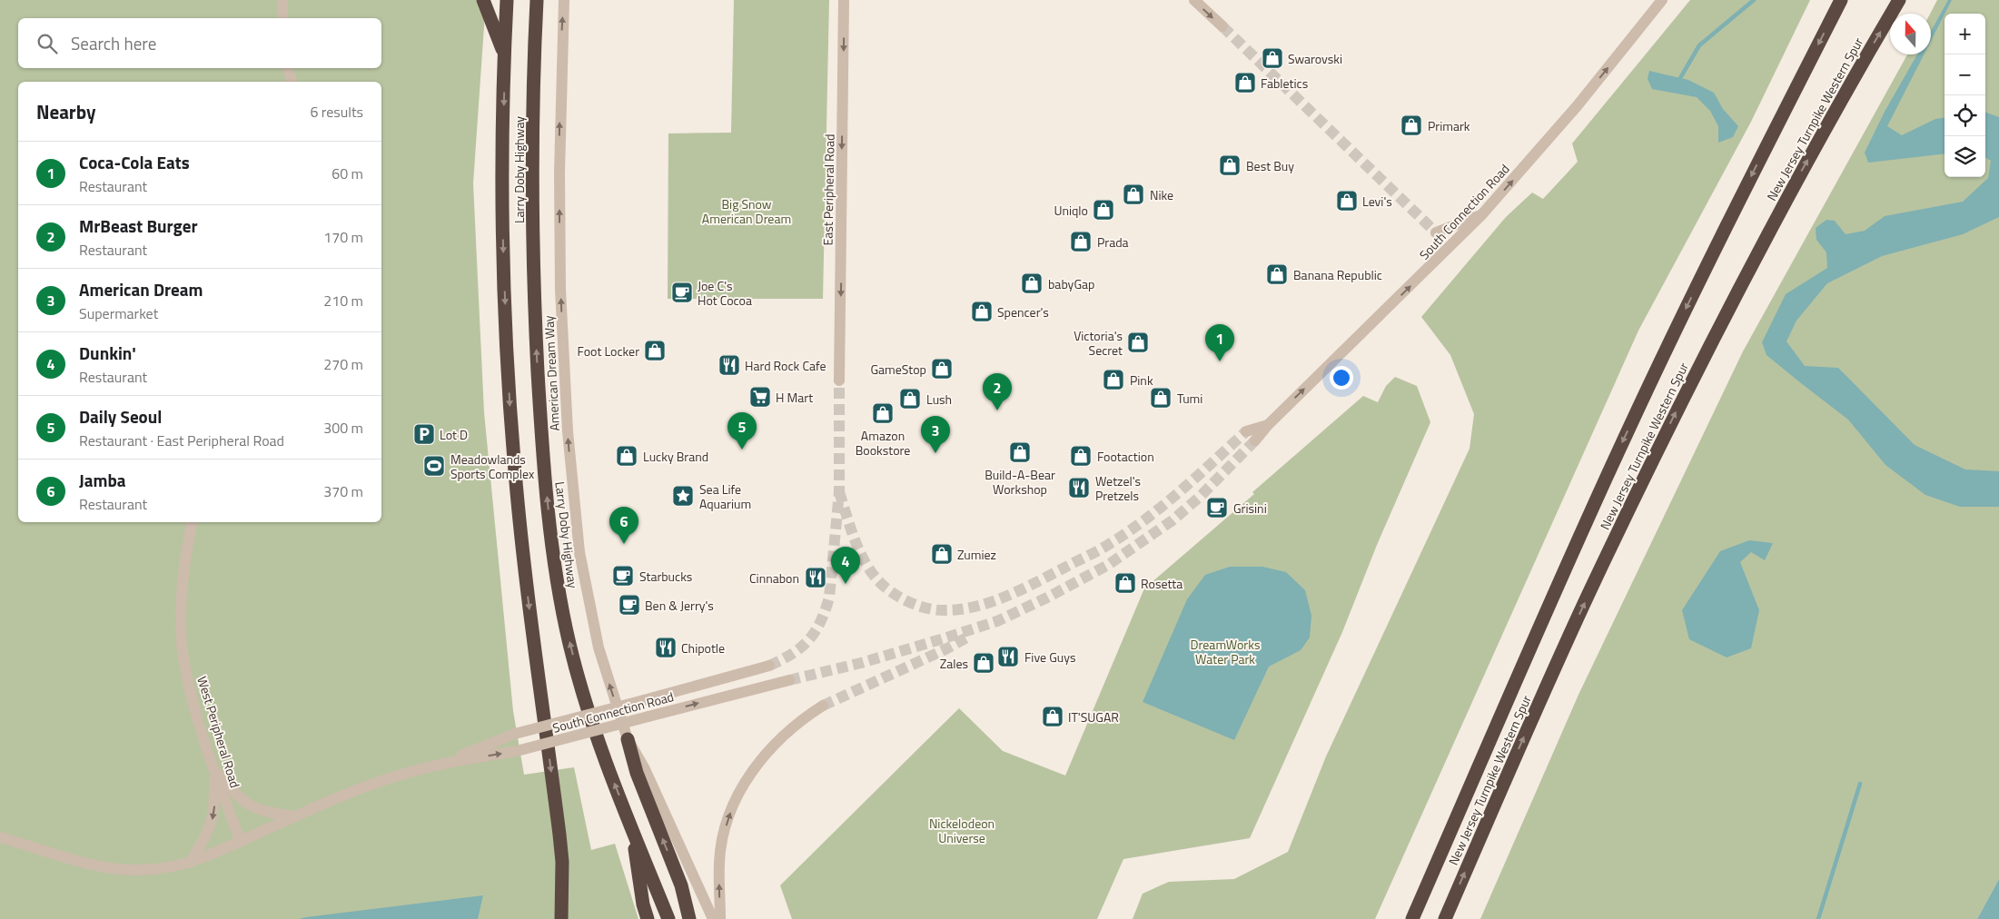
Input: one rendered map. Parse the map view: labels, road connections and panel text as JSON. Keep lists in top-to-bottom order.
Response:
{
  "streets": {
    "highway": ["New Jersey Turnpike Western Spur", "Larry Doby Highway"],
    "street": [
      "East Peripheral Road",
      "South Connection Road",
      "American Dream Way",
      "West Peripheral Road"
    ]
  },
  "crossings": [
    ["South Connection Road", "West Peripheral Road"]
  ],
  "one_way": ["East Peripheral Road", "American Dream Way"],
  "parks": ["Big Snow American Dream", "DreamWorks Water Park", "Nickelodeon Universe"],
  "places": {
    "shop": [
      "Swarovski",
      "Fabletics",
      "Primark",
      "Best Buy",
      "Nike",
      "Levi's",
      "Uniqlo",
      "Prada",
      "Banana Republic",
      "babyGap",
      "Spencer's",
      "Victoria's Secret",
      "Foot Locker",
      "GameStop",
      "Pink",
      "Tumi",
      "Lush",
      "Amazon Bookstore",
      "Build-A-Bear Workshop",
      "Lucky Brand",
      "Footaction",
      "Zumiez",
      "Rosetta",
      "Zales",
      "IT'SUGAR"
    ],
    "cafe": [
      "Joe C's Hot Cocoa",
      "Grisini",
      "Starbucks",
      "Ben & Jerry's"
    ],
    "restaurant": [
      "Hard Rock Cafe",
      "Wetzel's Pretzels",
      "Cinnabon",
      "Chipotle",
      "Five Guys"
    ],
    "supermarket": ["H Mart"],
    "parking": ["Lot D"],
    "sports": ["Meadowlands Sports Complex"],
    "place": ["Sea Life Aquarium"]
  },
  "north": "top",
  "page": {
    "map_buttons": ["+", "−"],
    "search": "Search here",
    "heading": ["Nearby", "6 results"],
    "list": [
      {
        "mark": "1",
        "name": "Coca-Cola Eats",
        "note": "Restaurant",
        "value": "60 m"
      },
      {
        "mark": "2",
        "name": "MrBeast Burger",
        "note": "Restaurant",
        "value": "170 m"
      },
      {
        "mark": "3",
        "name": "American Dream",
        "note": "Supermarket",
        "value": "210 m"
      },
      {
        "mark": "4",
        "name": "Dunkin'",
        "note": "Restaurant",
        "value": "270 m"
      },
      {
        "mark": "5",
        "name": "Daily Seoul",
        "note": "Restaurant · East Peripheral Road",
        "value": "300 m"
      },
      {
        "mark": "6",
        "name": "Jamba",
        "note": "Restaurant",
        "value": "370 m"
      }
    ],
    "pins": [
      "1",
      "2",
      "5",
      "3",
      "6",
      "4"
    ]
  }
}
